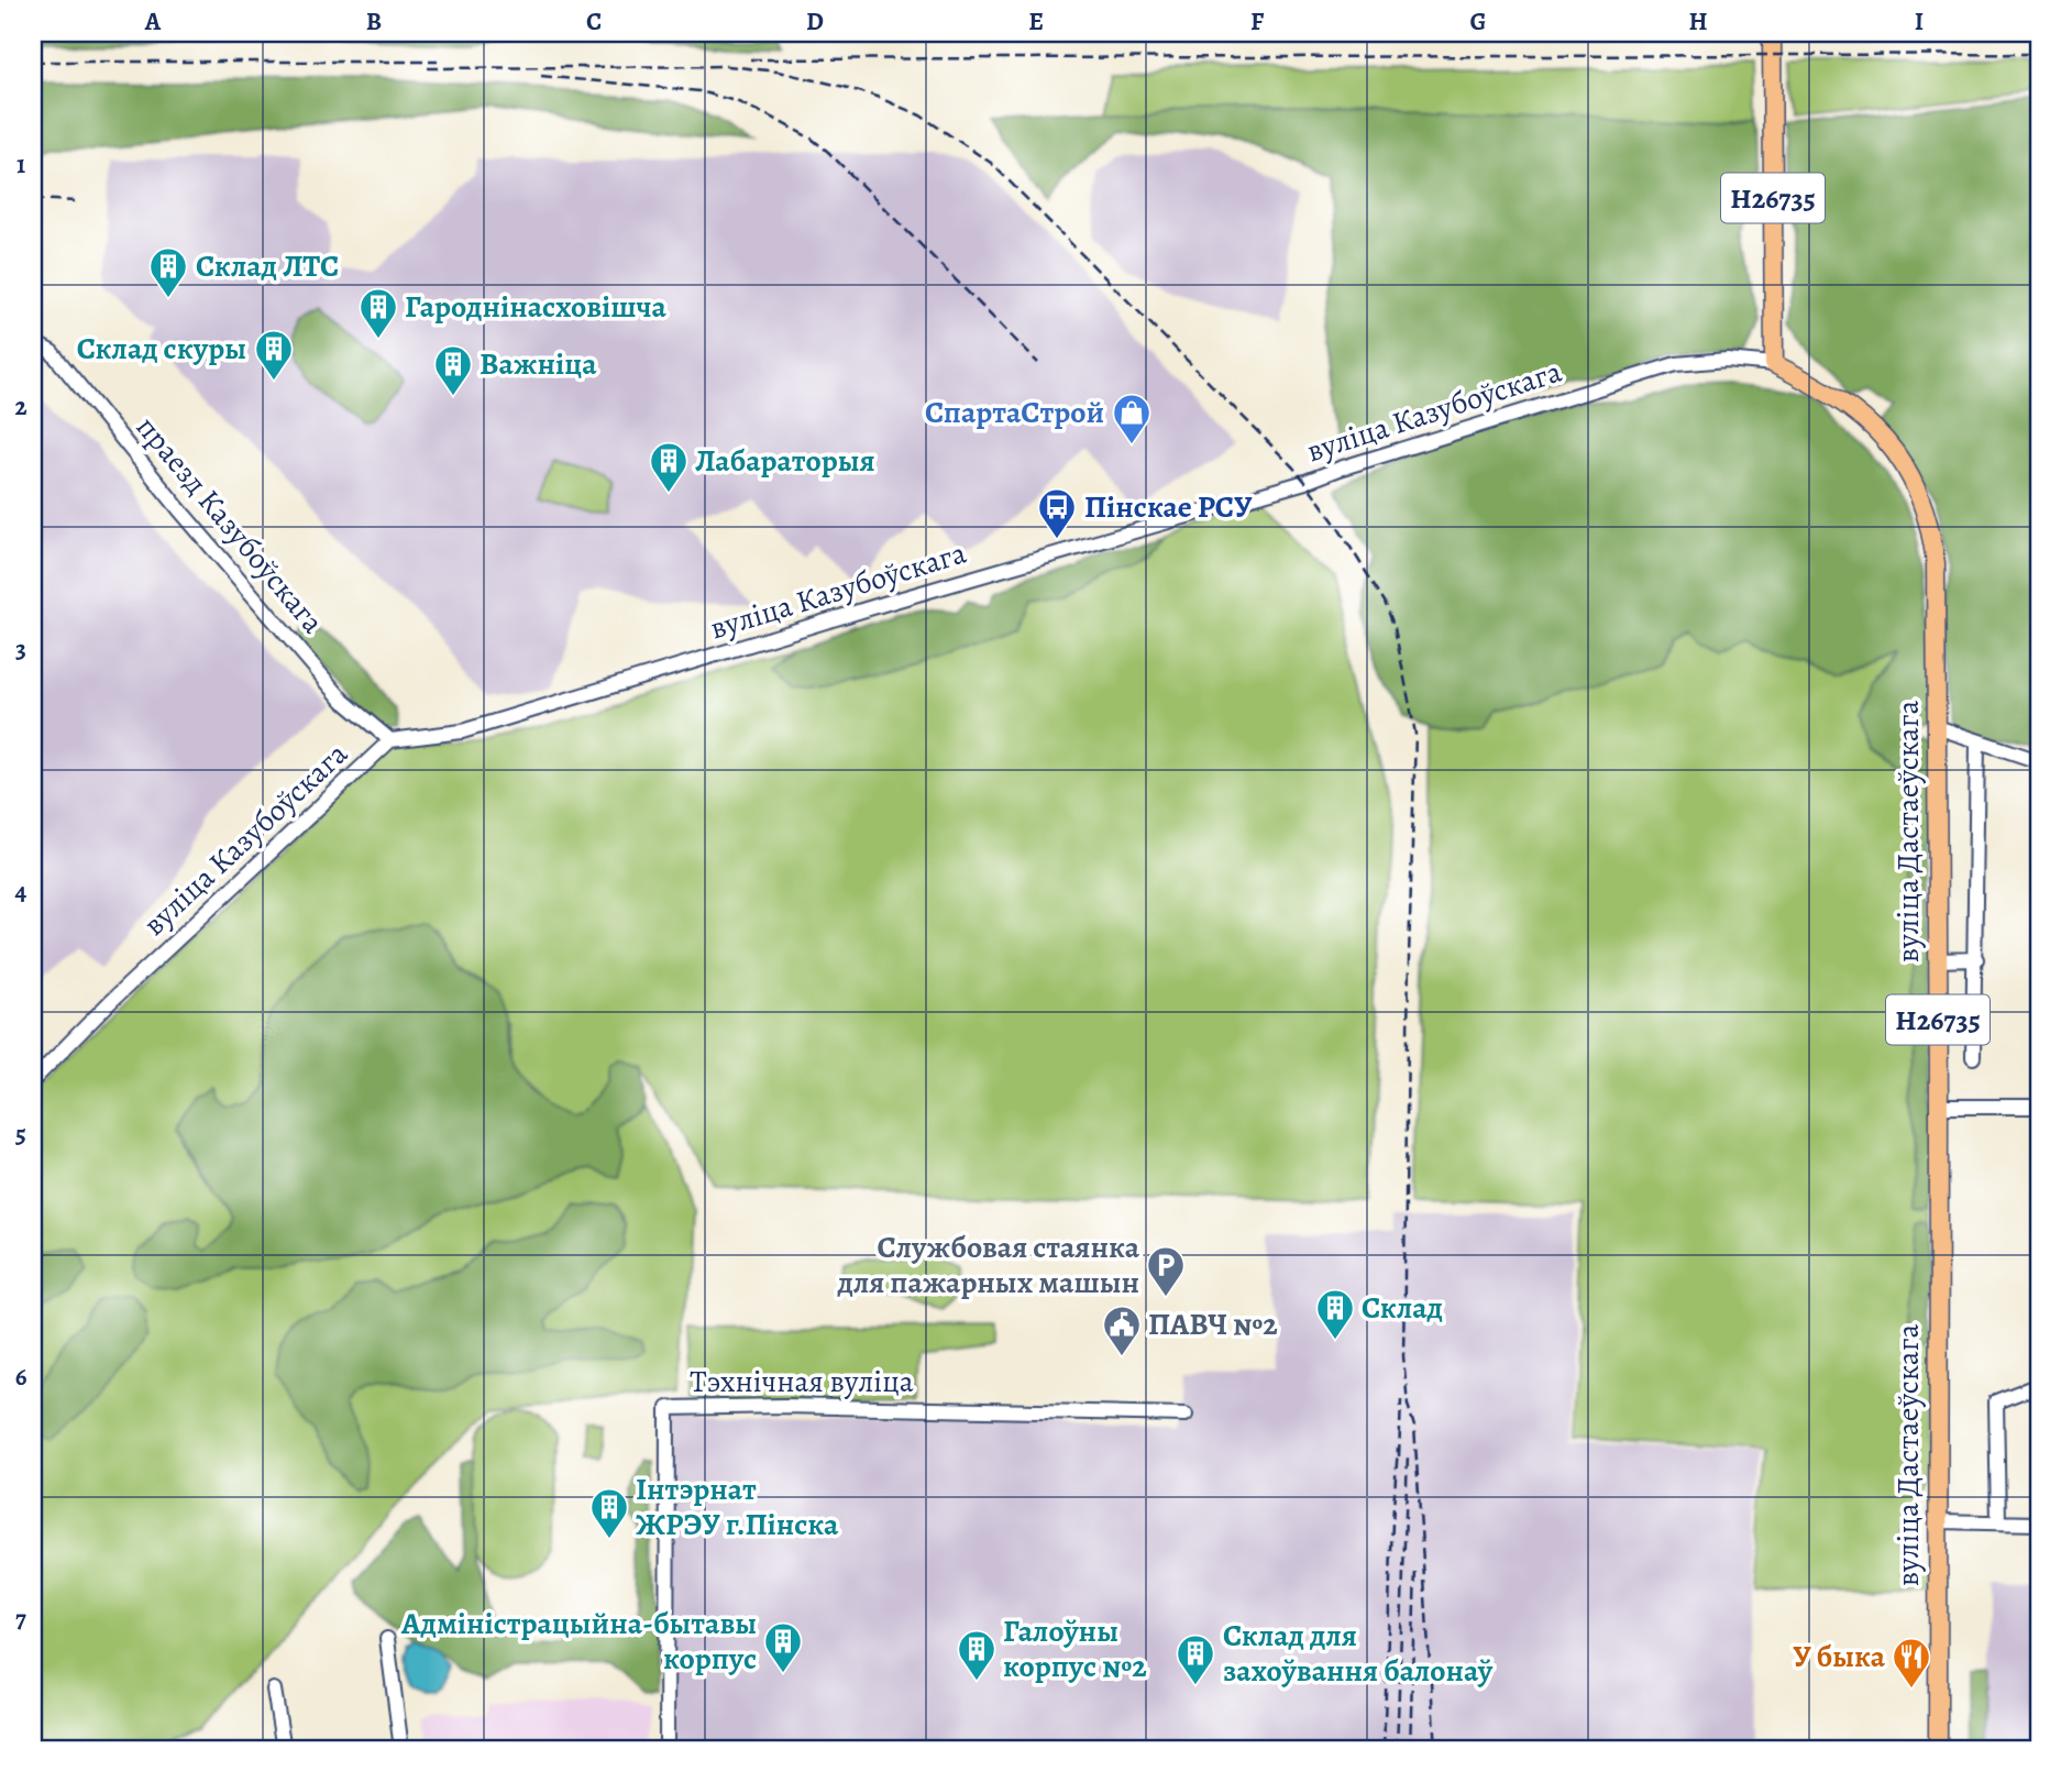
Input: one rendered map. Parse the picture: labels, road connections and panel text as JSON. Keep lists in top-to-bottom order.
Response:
{
  "streets": {
    "main road": ["Н26735", "вуліца Дастаеўскага"],
    "street": ["вуліца Казубоўскага", "праезд Казубоўскага", "Тэхнічная вуліца"]
  },
  "crossings": [
    ["Н26735", "вуліца Казубоўскага"],
    ["Н26735", "вуліца Дастаеўскага"],
    ["вуліца Казубоўскага", "праезд Казубоўскага"],
    ["вуліца Казубоўскага", "вуліца Дастаеўскага"]
  ],
  "places": {
    "building": [
      "Склад ЛТС",
      "Гароднінасховішча",
      "Склад скуры",
      "Важніца",
      "Лабараторыя",
      "Склад",
      "Інтэрнат ЖРЭУ г.Пінска",
      "Адміністрацыйна-бытавы корпус",
      "Галоўны корпус №2",
      "Склад для захоўвання балонаў"
    ],
    "shop": ["СпартаСтрой"],
    "bus stop": ["Пінскае РСУ"],
    "parking": ["Службовая стаянка для пажарных машын"],
    "public building": ["ПАВЧ №2"],
    "restaurant": ["У быка"]
  },
  "grid": {
    "columns": [
      "A",
      "B",
      "C",
      "D",
      "E",
      "F",
      "G",
      "H",
      "I"
    ],
    "rows": [
      "1",
      "2",
      "3",
      "4",
      "5",
      "6",
      "7"
    ]
  }
}
